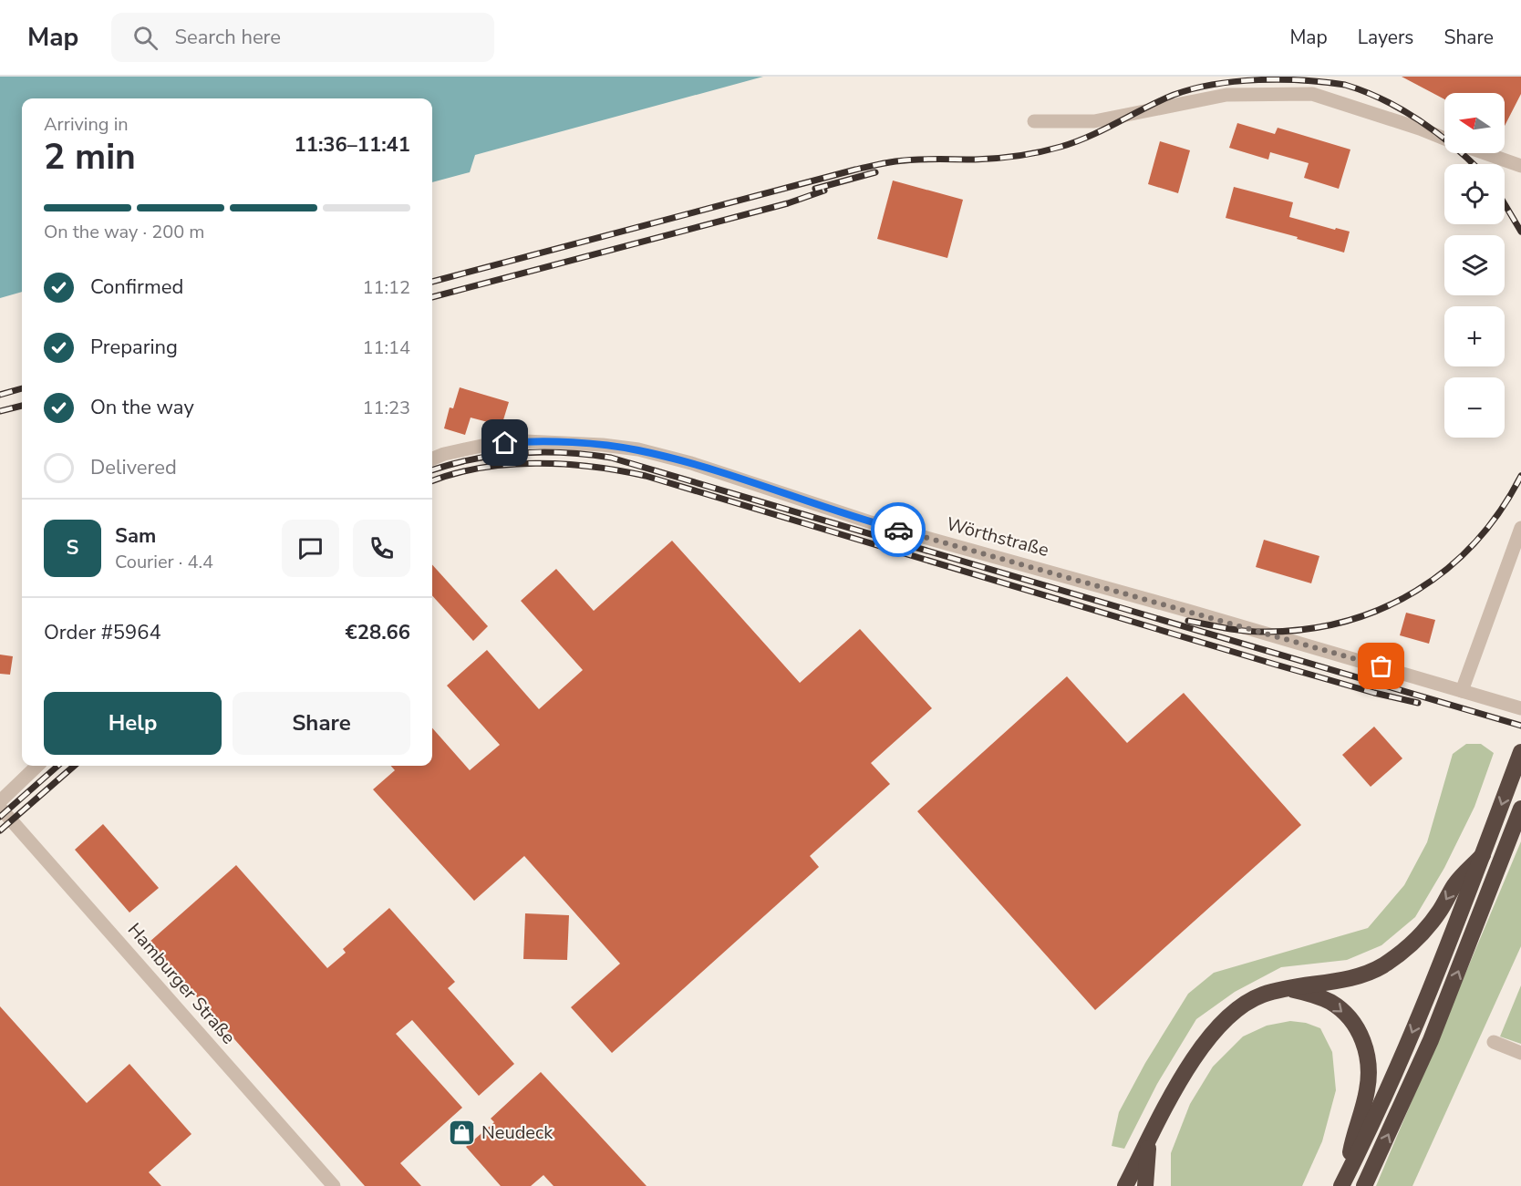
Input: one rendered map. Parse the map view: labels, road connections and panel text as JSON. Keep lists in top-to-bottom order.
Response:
{
  "streets": {
    "street": ["Wörthstraße", "Hamburger Straße"]
  },
  "places": {
    "shop": ["Neudeck"]
  },
  "north": "left",
  "page": {
    "header": "Map",
    "search": "Search here",
    "nav": ["Map", "Layers", "Share"],
    "map_buttons": ["+", "−"],
    "heading": ["2 min", "Arriving in", "11:36–11:41"],
    "panel": [
      "Sam",
      "Courier · 4.4",
      "Order #5964",
      "€28.66"
    ],
    "bar": "On the way · 200 m",
    "list": [
      ["Confirmed", "11:12"],
      ["Preparing", "11:14"],
      ["On the way", "11:23"],
      "Delivered"
    ],
    "round": "S",
    "buttons": ["Help", "Share"]
  }
}
